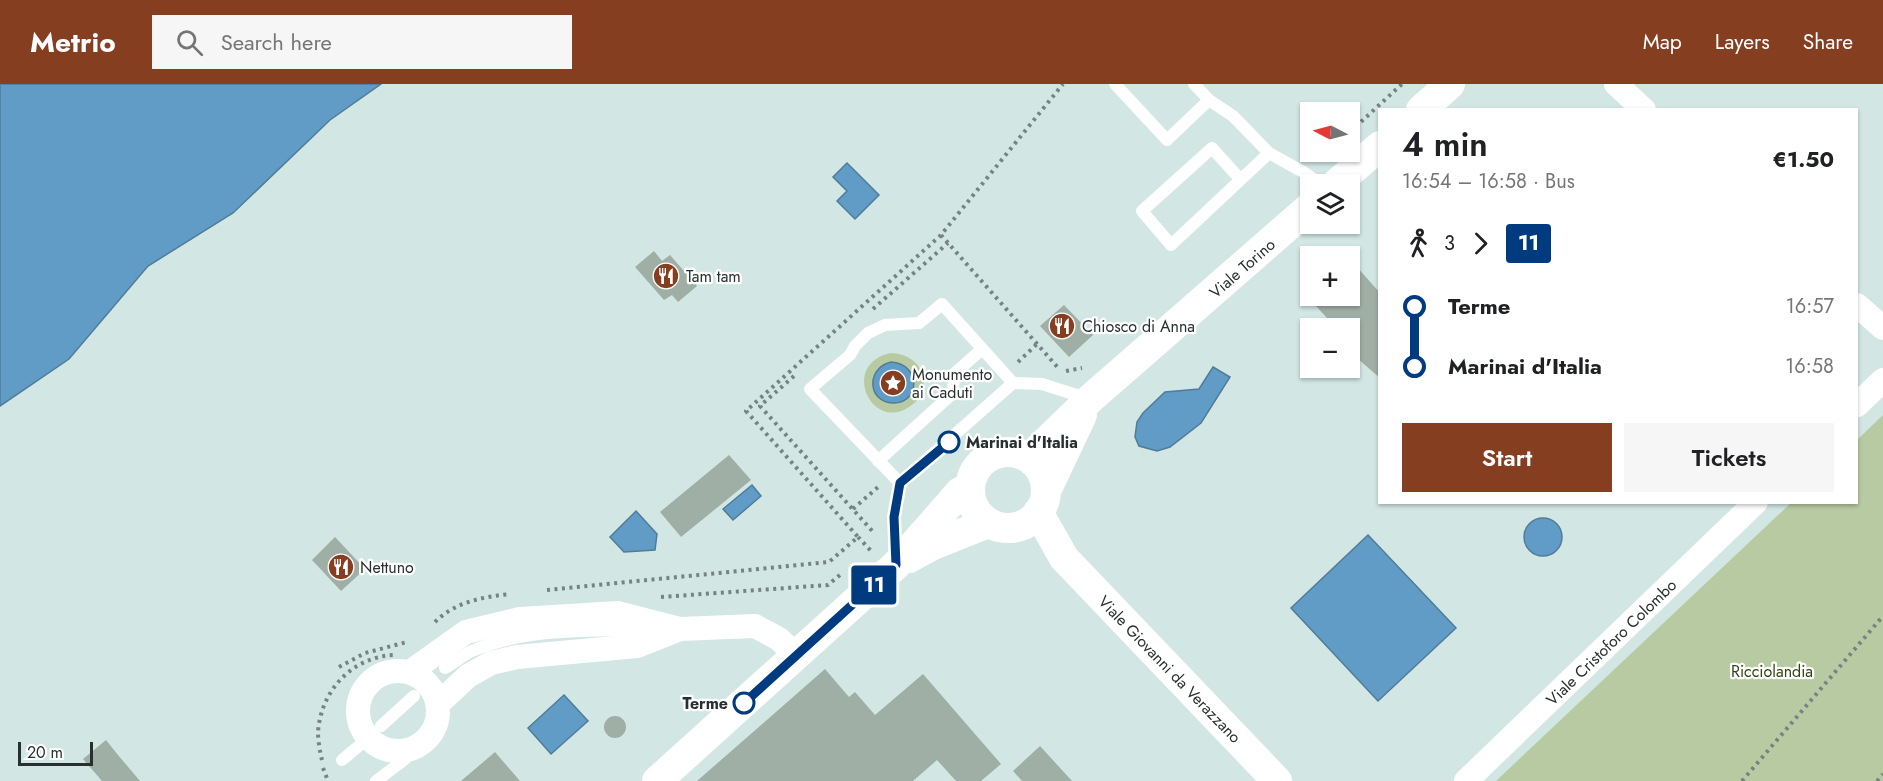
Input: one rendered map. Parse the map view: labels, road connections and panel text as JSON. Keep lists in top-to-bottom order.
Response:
{
  "streets": {
    "street": ["Viale Torino", "Viale Cristoforo Colombo", "Viale Giovanni da Verazzano"]
  },
  "crossings": [
    ["Viale Torino", "Viale Giovanni da Verazzano"]
  ],
  "parks": ["Ricciolandia"],
  "places": {
    "restaurant": ["Tam tam", "Chiosco di Anna", "Nettuno"],
    "place": ["Monumento ai Caduti"],
    "other": ["Marinai d'Italia", "Terme"]
  },
  "lines": ["bus line 11"],
  "scale_bar": "20 m",
  "north": "left",
  "page": {
    "header": "Metrio",
    "search": "Search here",
    "nav": ["Map", "Layers", "Share"],
    "on_map": "11",
    "map_buttons": ["+", "−"],
    "heading": ["4 min", "16:54 – 16:58 · Bus", "€1.50"],
    "legs": ["3", "11"],
    "list": [
      {
        "name": "Terme",
        "value": "16:57"
      },
      {
        "name": "Marinai d'Italia",
        "value": "16:58"
      }
    ],
    "buttons": ["Start", "Tickets"],
    "scale": "20 m"
  }
}
